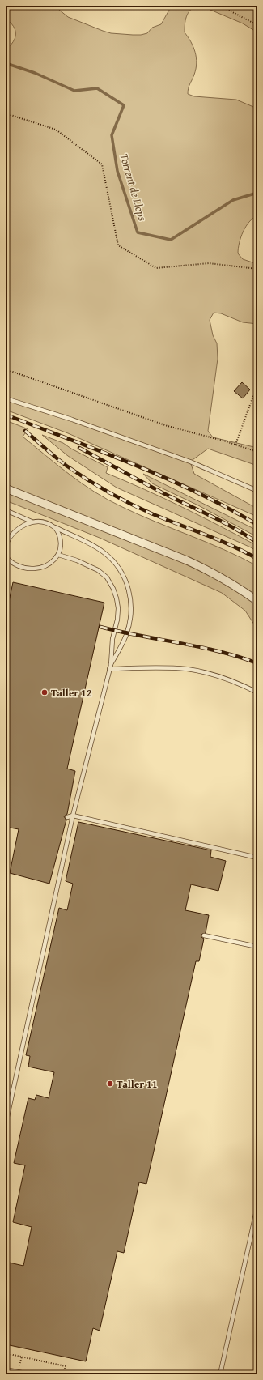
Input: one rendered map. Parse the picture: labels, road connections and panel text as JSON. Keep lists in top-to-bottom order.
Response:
{
  "water": ["Torrent de Llops"],
  "places": ["Taller 12", "Taller 11"]
}
